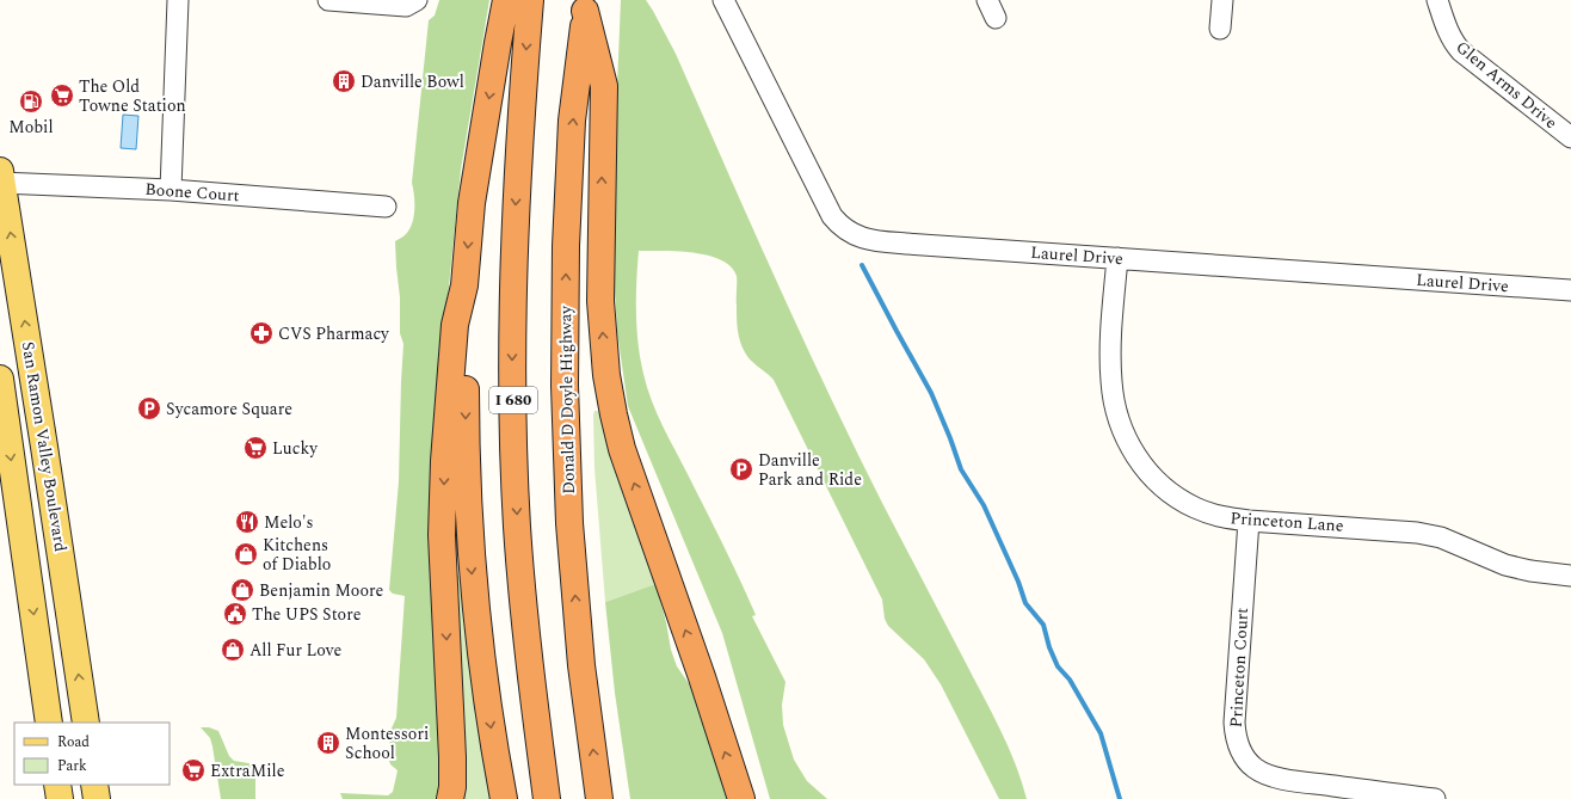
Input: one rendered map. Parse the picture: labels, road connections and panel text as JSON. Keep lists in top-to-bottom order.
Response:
{
  "streets": {
    "highway": ["I 680", "Donald D Doyle Highway"],
    "main road": ["San Ramon Valley Boulevard"],
    "street": [
      "Glen Arms Drive",
      "Boone Court",
      "Laurel Drive",
      "Princeton Lane",
      "Princeton Court"
    ]
  },
  "crossings": [
    ["Boone Court", "San Ramon Valley Boulevard"],
    ["Laurel Drive", "Princeton Lane"],
    ["Princeton Lane", "Princeton Court"]
  ],
  "places": {
    "building": ["Danville Bowl", "Montessori School"],
    "supermarket": ["The Old Towne Station", "Lucky", "ExtraMile"],
    "fuel station": ["Mobil"],
    "pharmacy": ["CVS Pharmacy"],
    "parking": ["Sycamore Square", "Danville Park and Ride"],
    "restaurant": ["Melo's"],
    "shop": ["Kitchens of Diablo", "Benjamin Moore", "All Fur Love"],
    "public building": ["The UPS Store"]
  },
  "legend": ["Road", "Park"]
}
